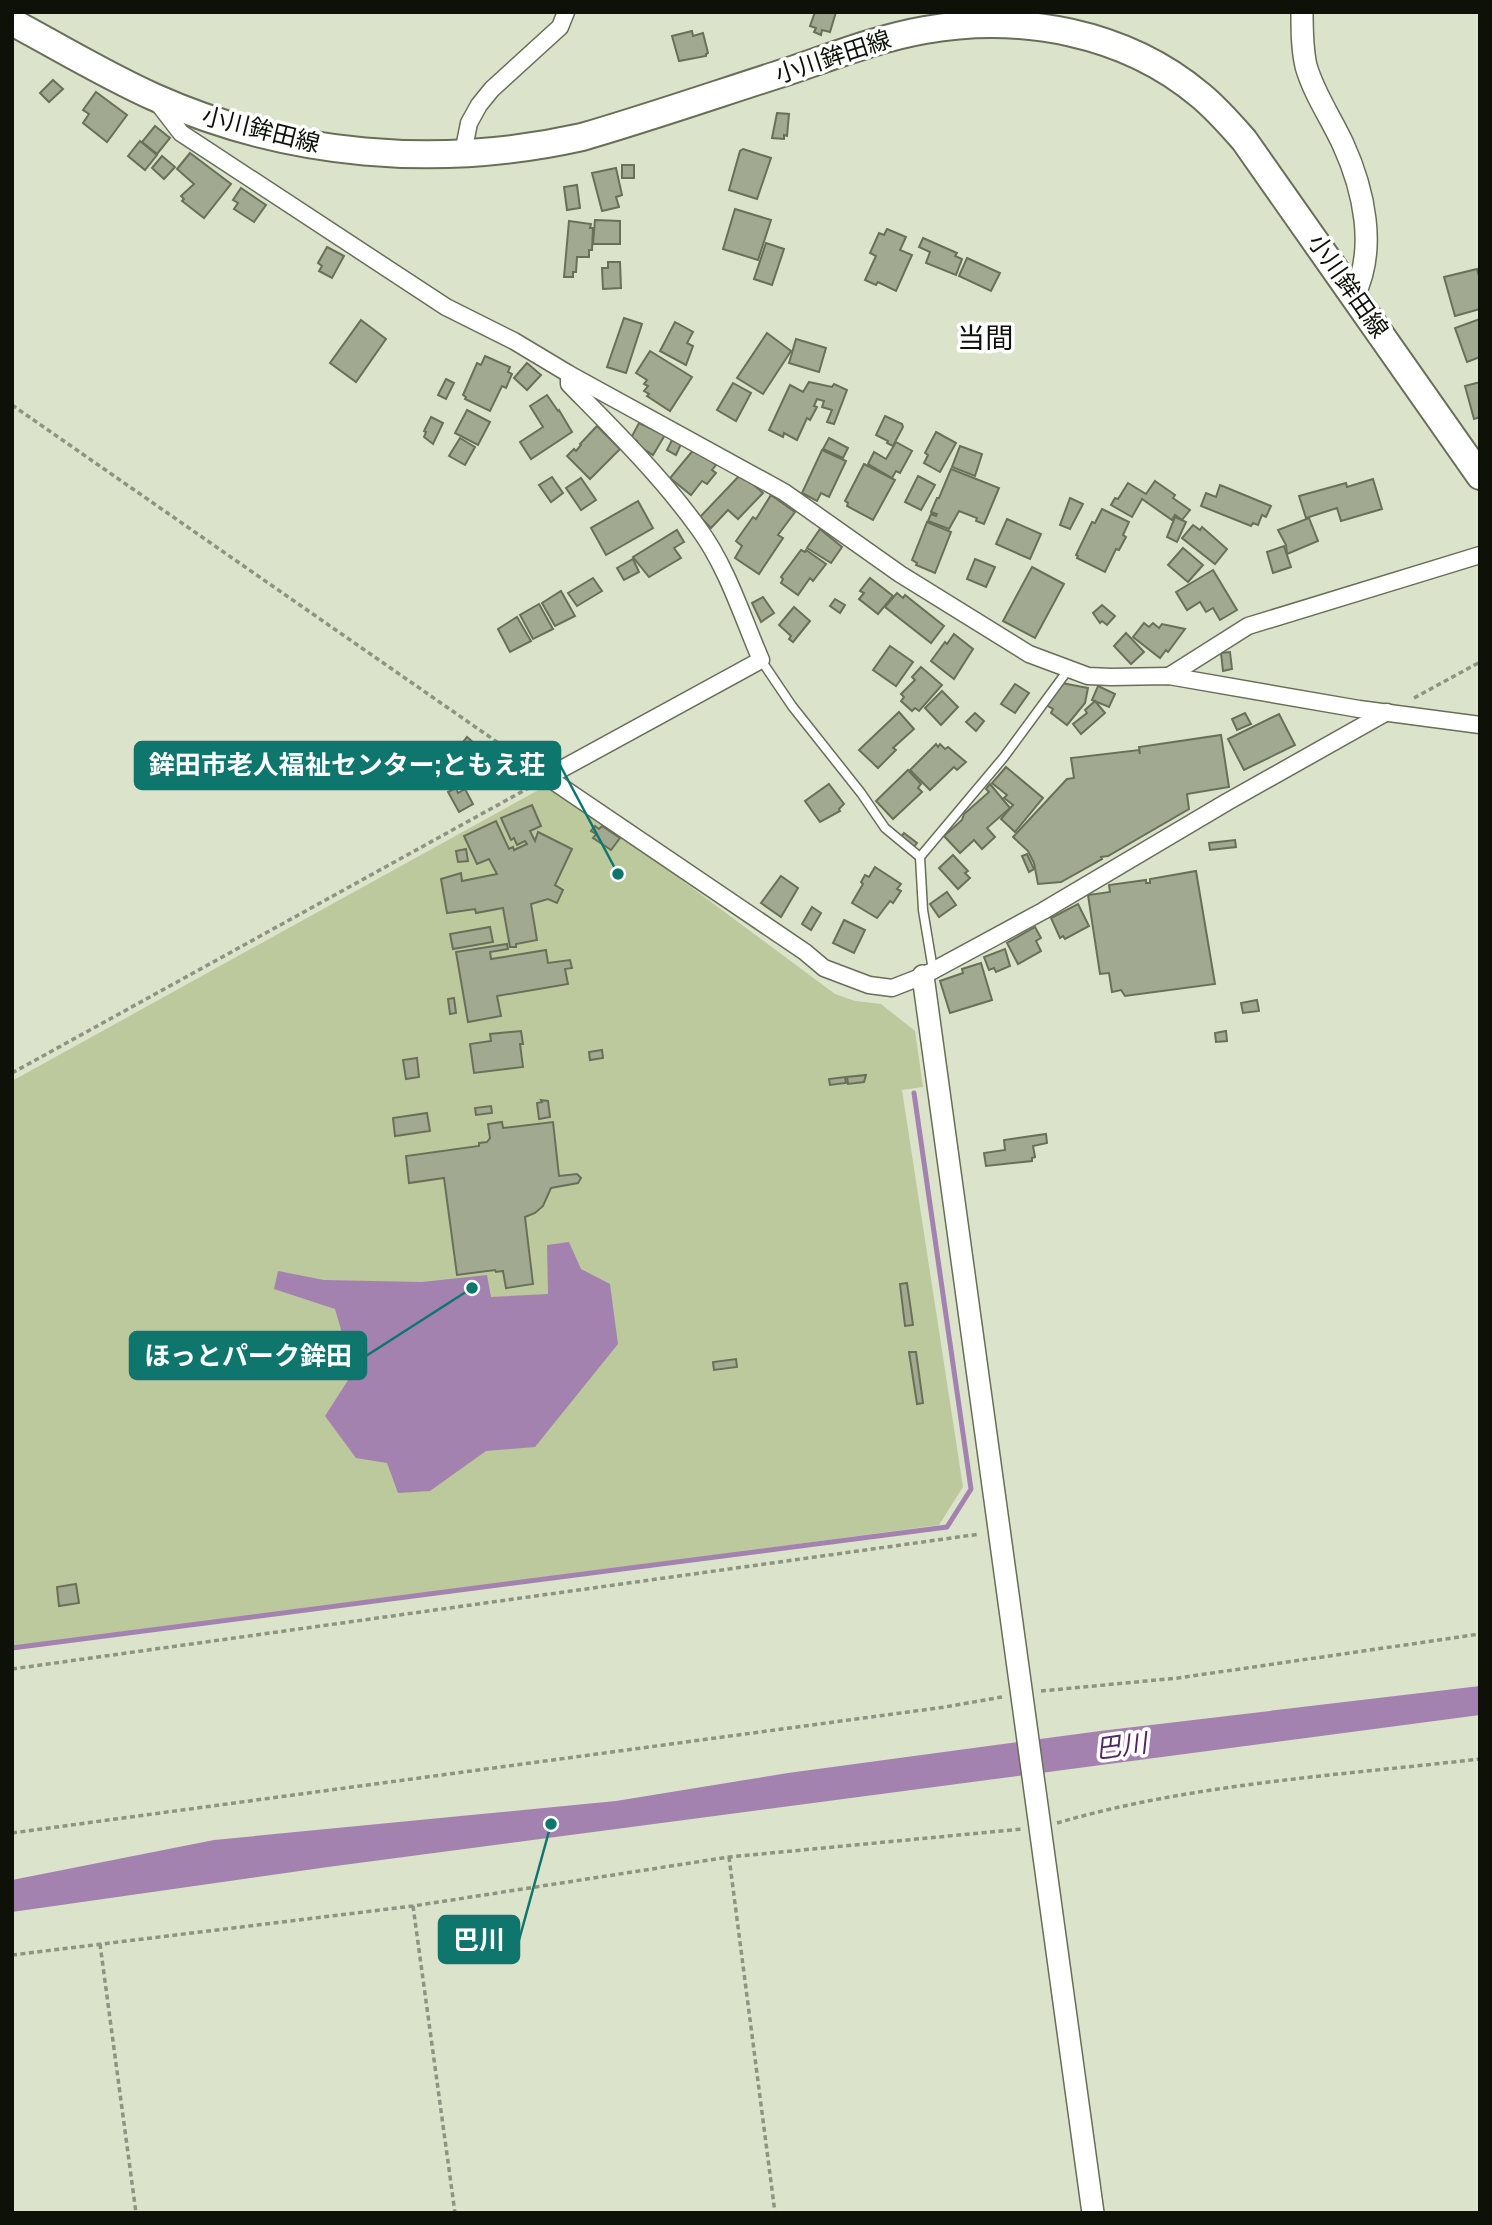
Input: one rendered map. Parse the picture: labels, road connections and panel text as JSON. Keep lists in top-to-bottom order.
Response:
{
  "streets": {
    "main road": ["小川鉾田線"]
  },
  "districts": ["当間"],
  "water": ["巴川"],
  "places": ["鉾田市老人福祉センター;ともえ荘", "ほっとパーク鉾田", "巴川"]
}
